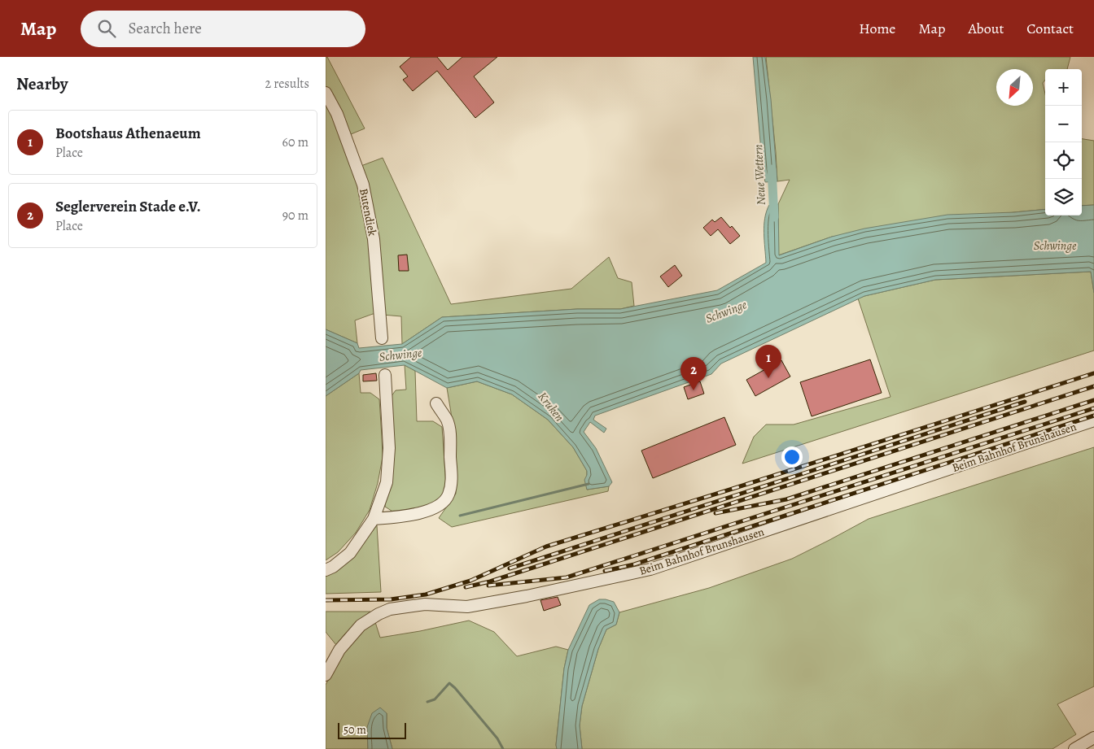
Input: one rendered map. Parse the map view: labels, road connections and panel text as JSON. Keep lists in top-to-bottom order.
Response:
{
  "streets": {
    "street": ["Butendiek", "Beim Bahnhof Brunshausen"]
  },
  "water": ["Neue Wettern", "Schwinge", "Kruken"],
  "scale_bar": "50 m",
  "north": "bottom left",
  "page": {
    "header": "Map",
    "search": "Search here",
    "nav": [
      "Home",
      "Map",
      "About",
      "Contact"
    ],
    "heading": ["Nearby", "2 results"],
    "map_buttons": ["+", "−"],
    "list": [
      {
        "mark": "1",
        "name": "Bootshaus Athenaeum",
        "note": "Place",
        "value": "60 m"
      },
      {
        "mark": "2",
        "name": "Seglerverein Stade e.V.",
        "note": "Place",
        "value": "90 m"
      }
    ],
    "pins": ["1", "2"],
    "scale": "50 m"
  }
}
